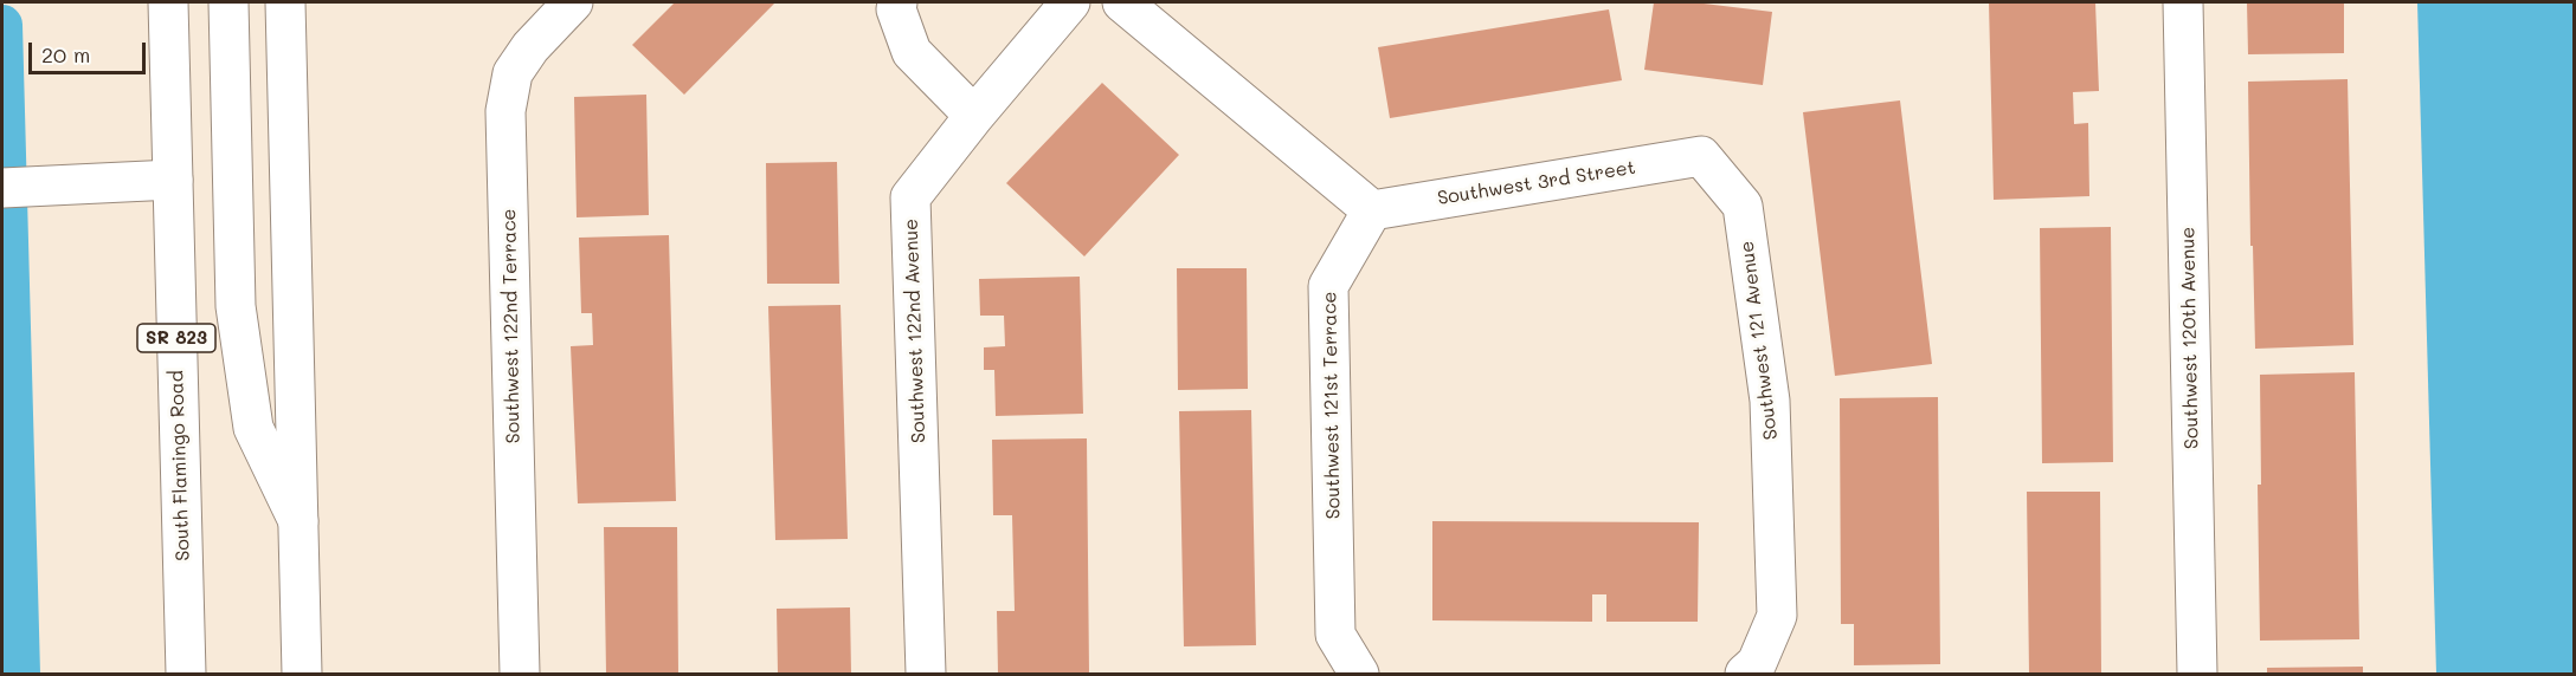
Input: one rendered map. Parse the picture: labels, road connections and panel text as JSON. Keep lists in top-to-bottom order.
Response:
{
  "streets": {
    "main road": [
      "Southwest 3rd Street",
      "Southwest 122nd Terrace",
      "Southwest 122nd Avenue",
      "SR 823",
      "Southwest 120th Avenue",
      "Southwest 121 Avenue",
      "Southwest 121st Terrace",
      "South Flamingo Road"
    ]
  },
  "crossings": [
    ["Southwest 3rd Street", "Southwest 121 Avenue"],
    ["Southwest 3rd Street", "Southwest 121st Terrace"]
  ],
  "scale_bar": "20 m"
}
